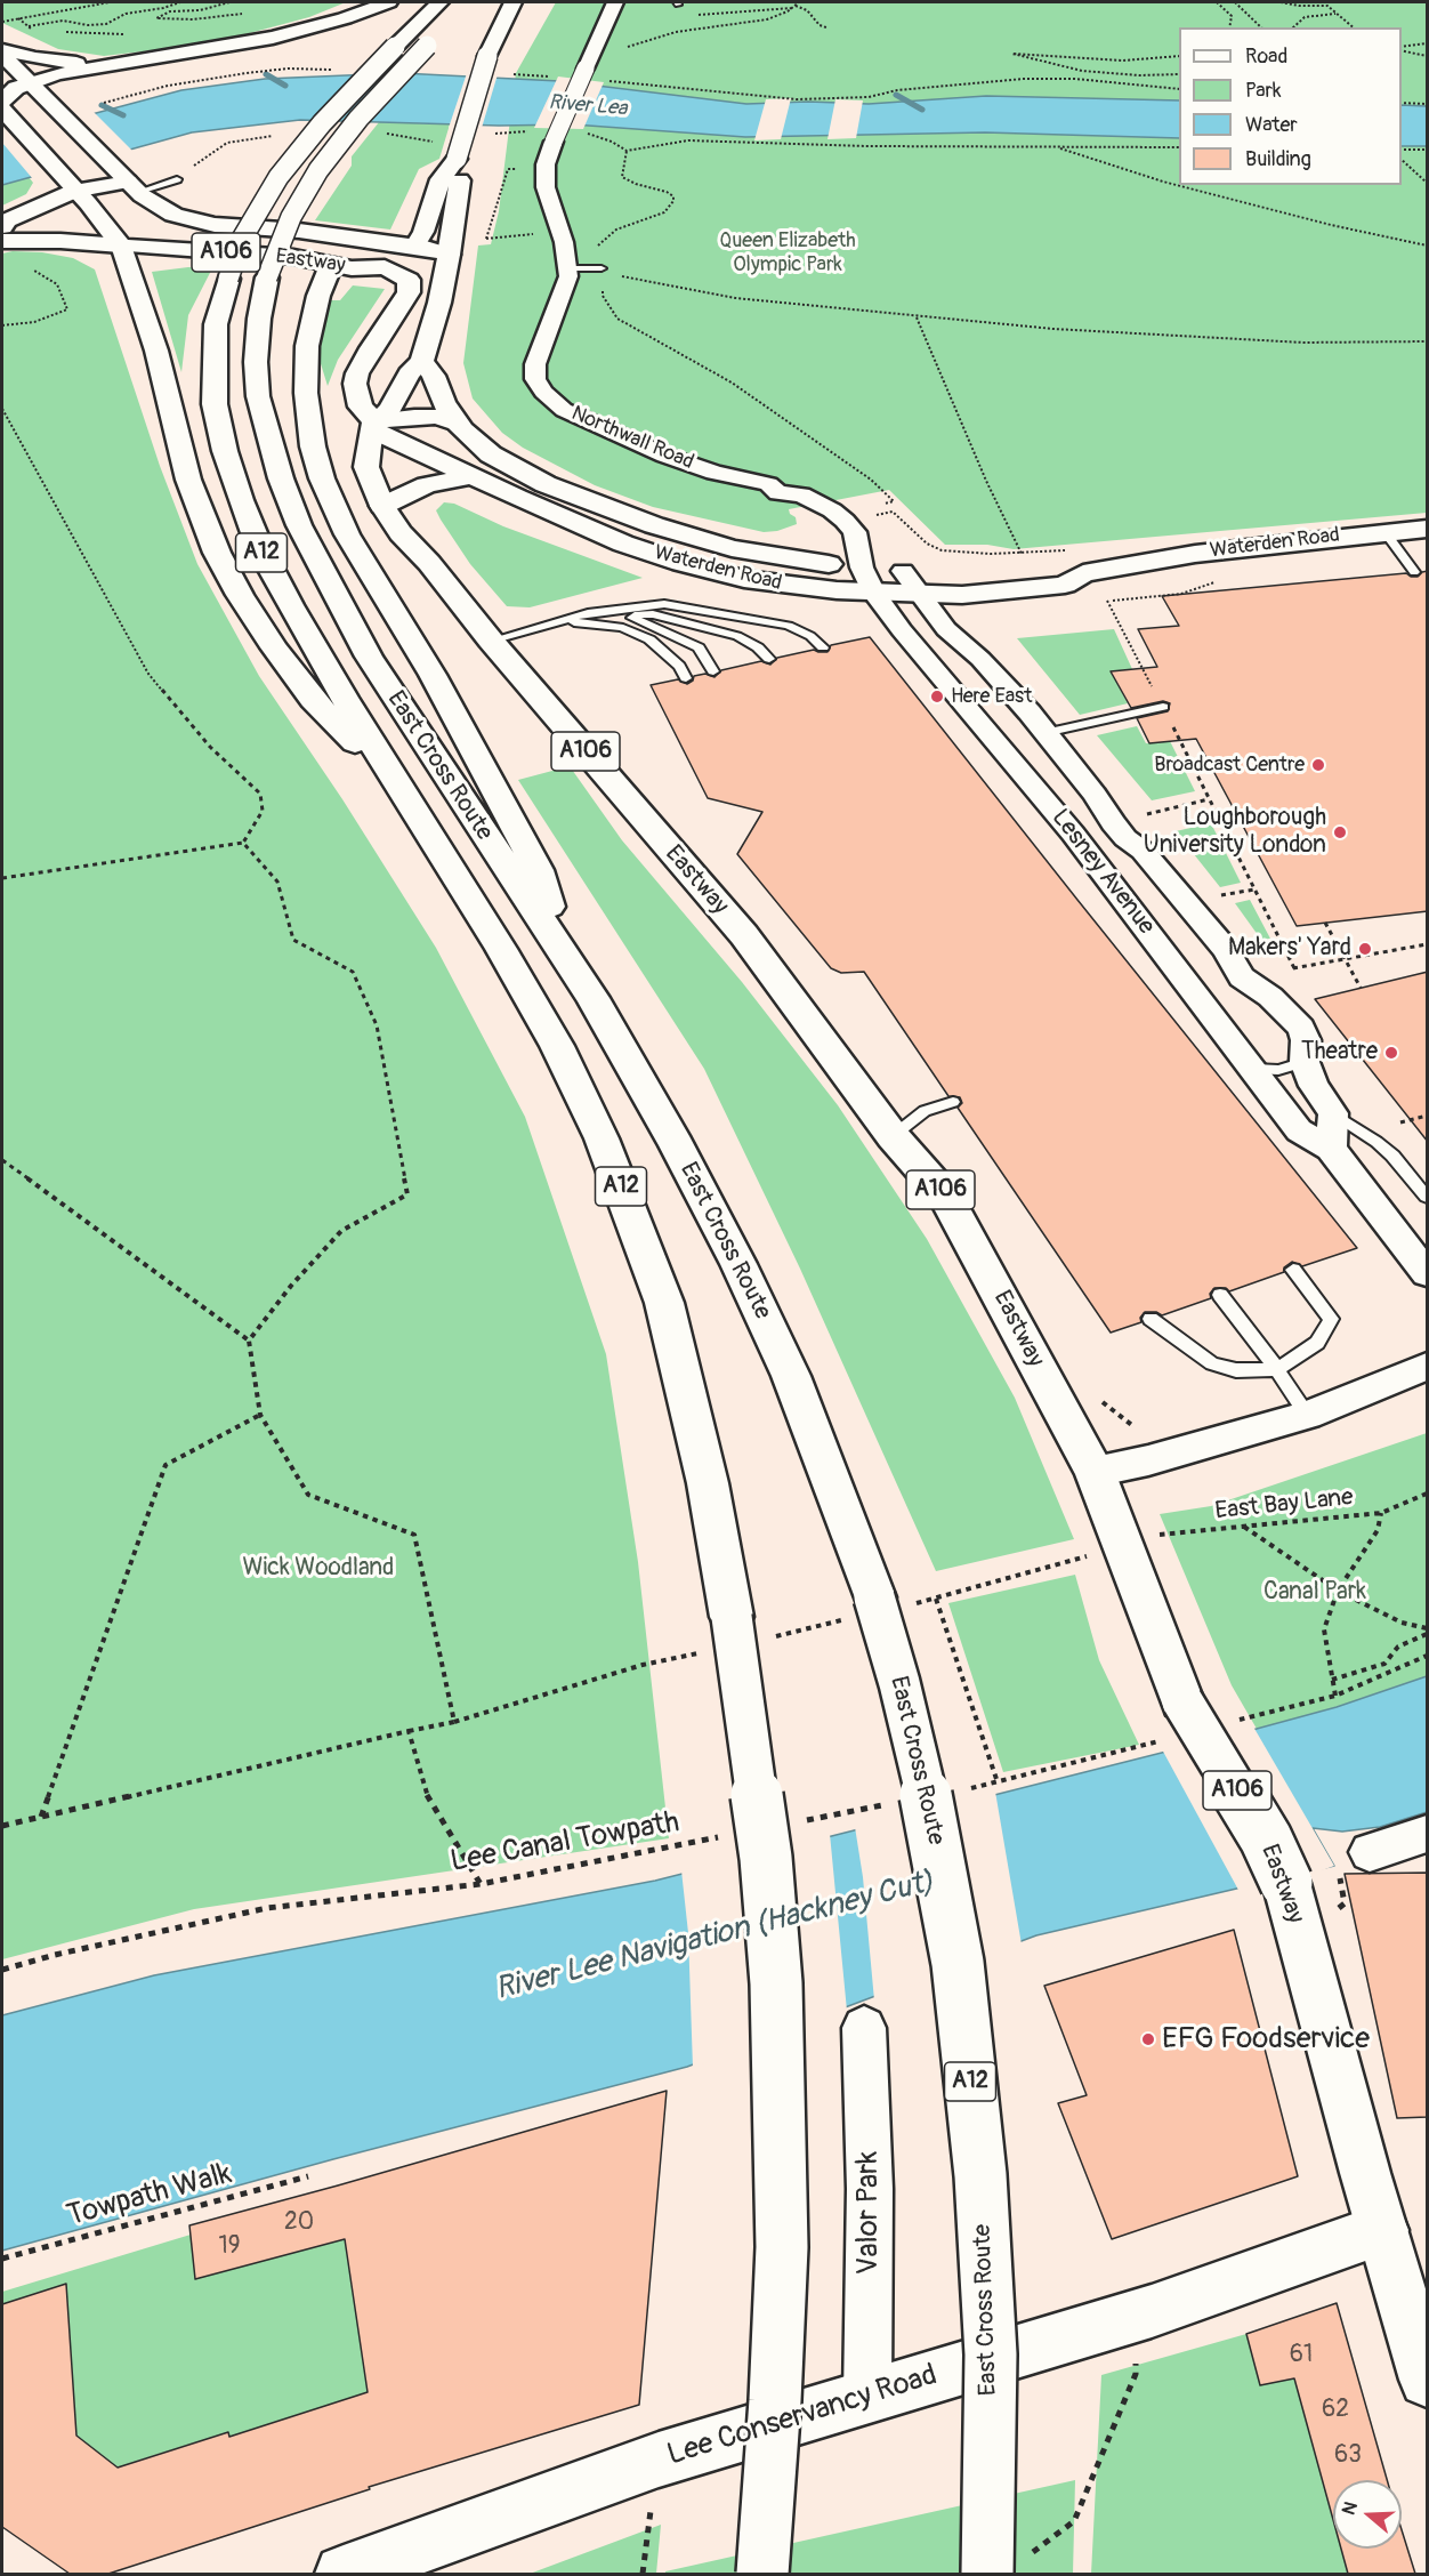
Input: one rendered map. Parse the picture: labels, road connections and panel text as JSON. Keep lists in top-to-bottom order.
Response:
{
  "streets": {
    "main road": [
      "A106",
      "Eastway",
      "Waterden Road",
      "A12",
      "East Cross Route",
      "Lee Conservancy Road"
    ],
    "street": ["Northwall Road", "Lesney Avenue", "Valor Park"],
    "path": ["East Bay Lane", "Lee Canal Towpath", "Towpath Walk"]
  },
  "crossings": [
    ["A106", "Eastway"],
    ["Eastway", "Waterden Road"],
    ["Eastway", "A12"],
    ["Eastway", "Lee Conservancy Road"],
    ["Northwall Road", "Waterden Road"],
    ["Northwall Road", "Lesney Avenue"],
    ["Waterden Road", "Lesney Avenue"],
    ["A12", "East Cross Route"],
    ["Valor Park", "Lee Conservancy Road"]
  ],
  "water": ["River Lea", "River Lee Navigation (Hackney Cut)"],
  "parks": ["Queen Elizabeth Olympic Park", "Wick Woodland", "Canal Park"],
  "places": [
    "Here East",
    "Broadcast Centre",
    "Loughborough University London",
    "Makers' Yard",
    "Theatre",
    "EFG Foodservice"
  ],
  "house_numbers": [
    "20",
    "19",
    "61",
    "62",
    "63"
  ],
  "legend": [
    "Road",
    "Park",
    "Water",
    "Building"
  ],
  "north": "left"
}
